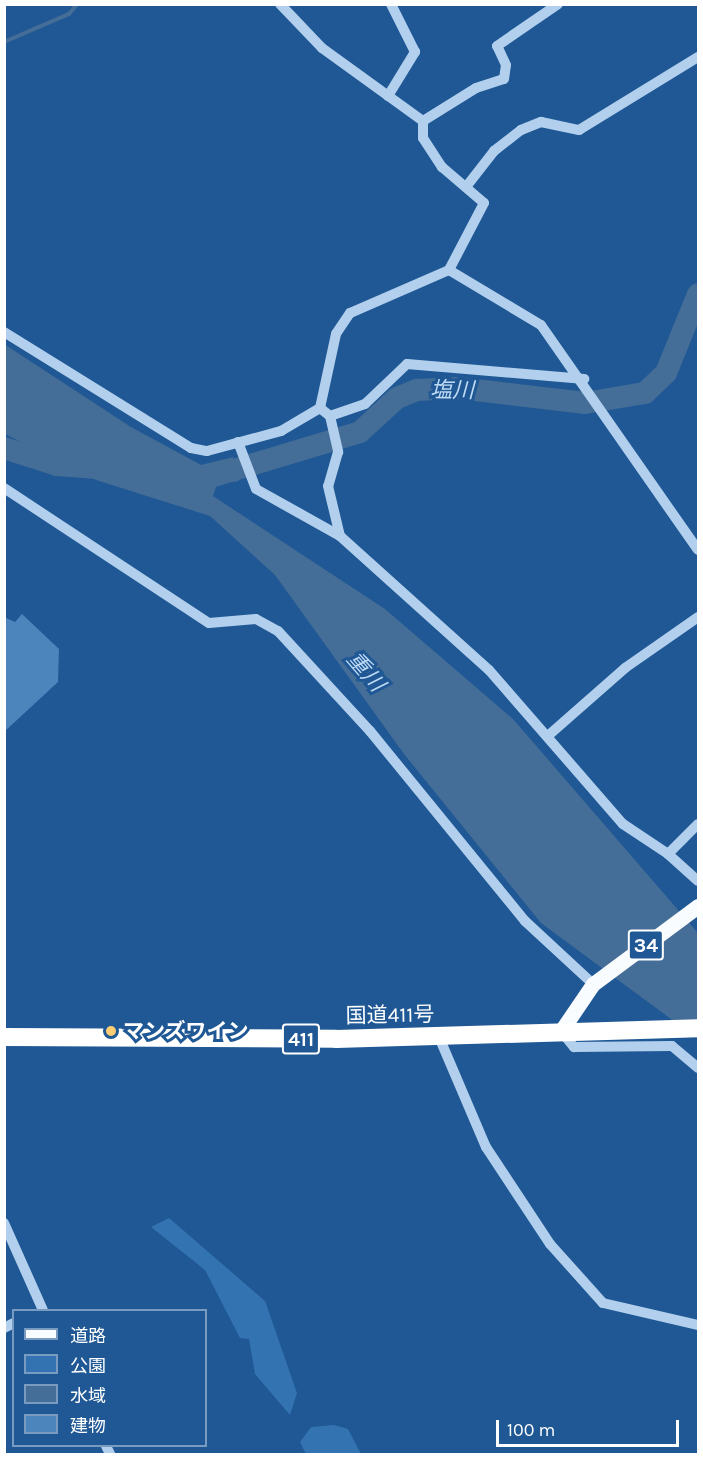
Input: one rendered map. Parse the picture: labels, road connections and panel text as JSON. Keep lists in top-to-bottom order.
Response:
{
  "streets": {
    "highway": ["国道411号", "411"],
    "main road": ["34"]
  },
  "crossings": [
    ["34", "国道411号"]
  ],
  "water": ["塩川", "重川"],
  "places": ["マンズワイン"],
  "legend": [
    "道路",
    "公園",
    "水域",
    "建物"
  ],
  "scale_bar": "100 m"
}
